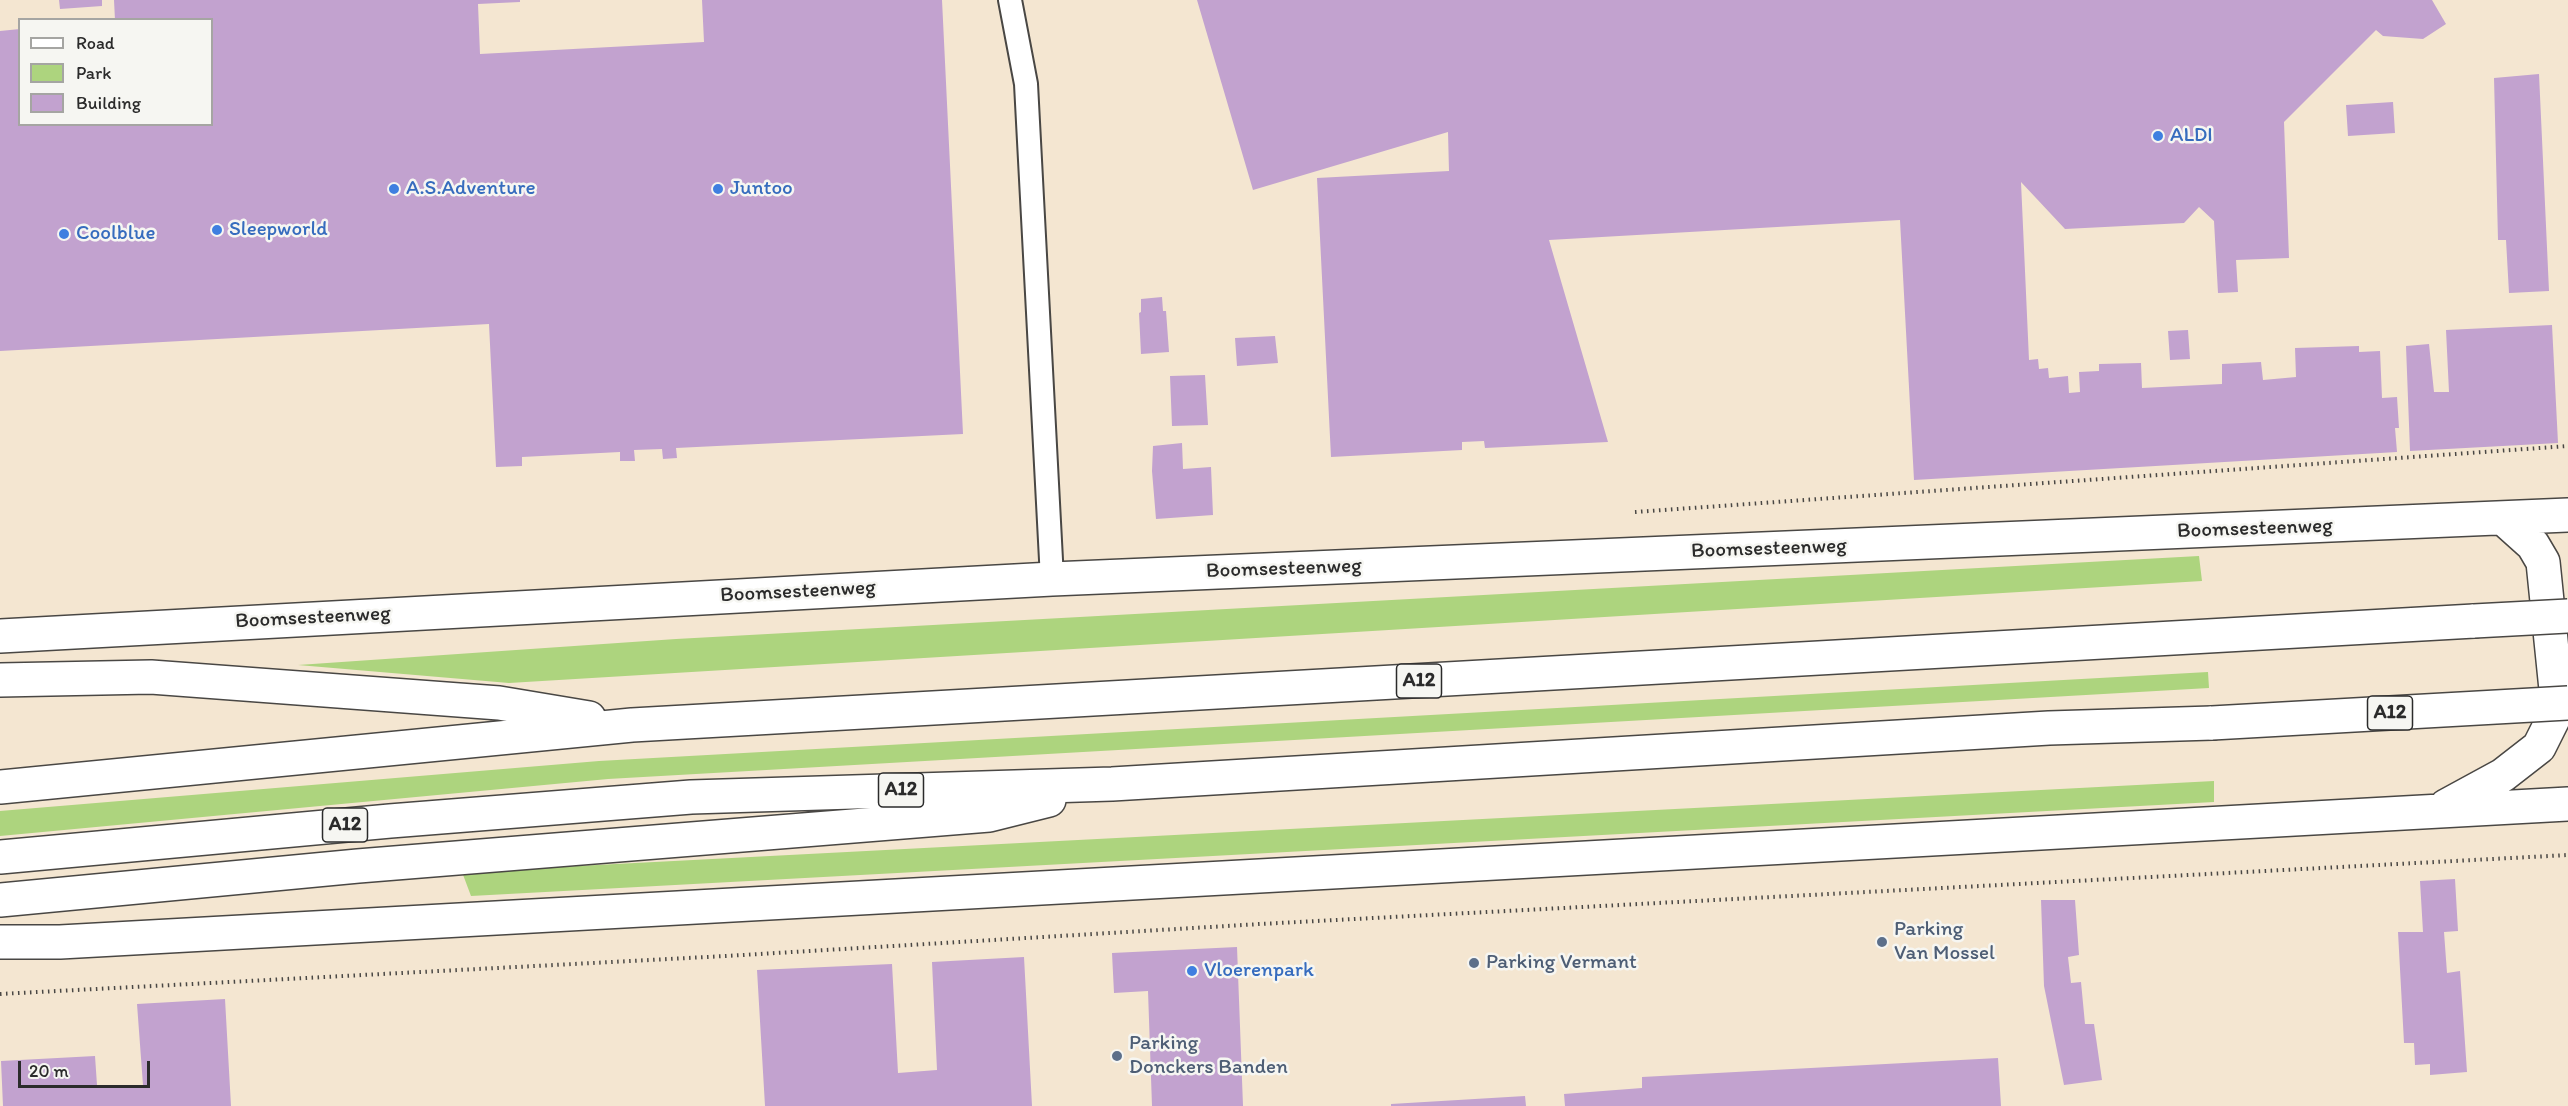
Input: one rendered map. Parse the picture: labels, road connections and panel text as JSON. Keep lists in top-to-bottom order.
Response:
{
  "streets": {
    "main road": ["Boomsesteenweg", "A12"]
  },
  "places": [
    "ALDI",
    "A.S.Adventure",
    "Juntoo",
    "Sleepworld",
    "Coolblue",
    "Parking Van Mossel",
    "Parking Vermant",
    "Vloerenpark",
    "Parking Donckers Banden"
  ],
  "legend": ["Road", "Park", "Building"],
  "scale_bar": "20 m"
}
